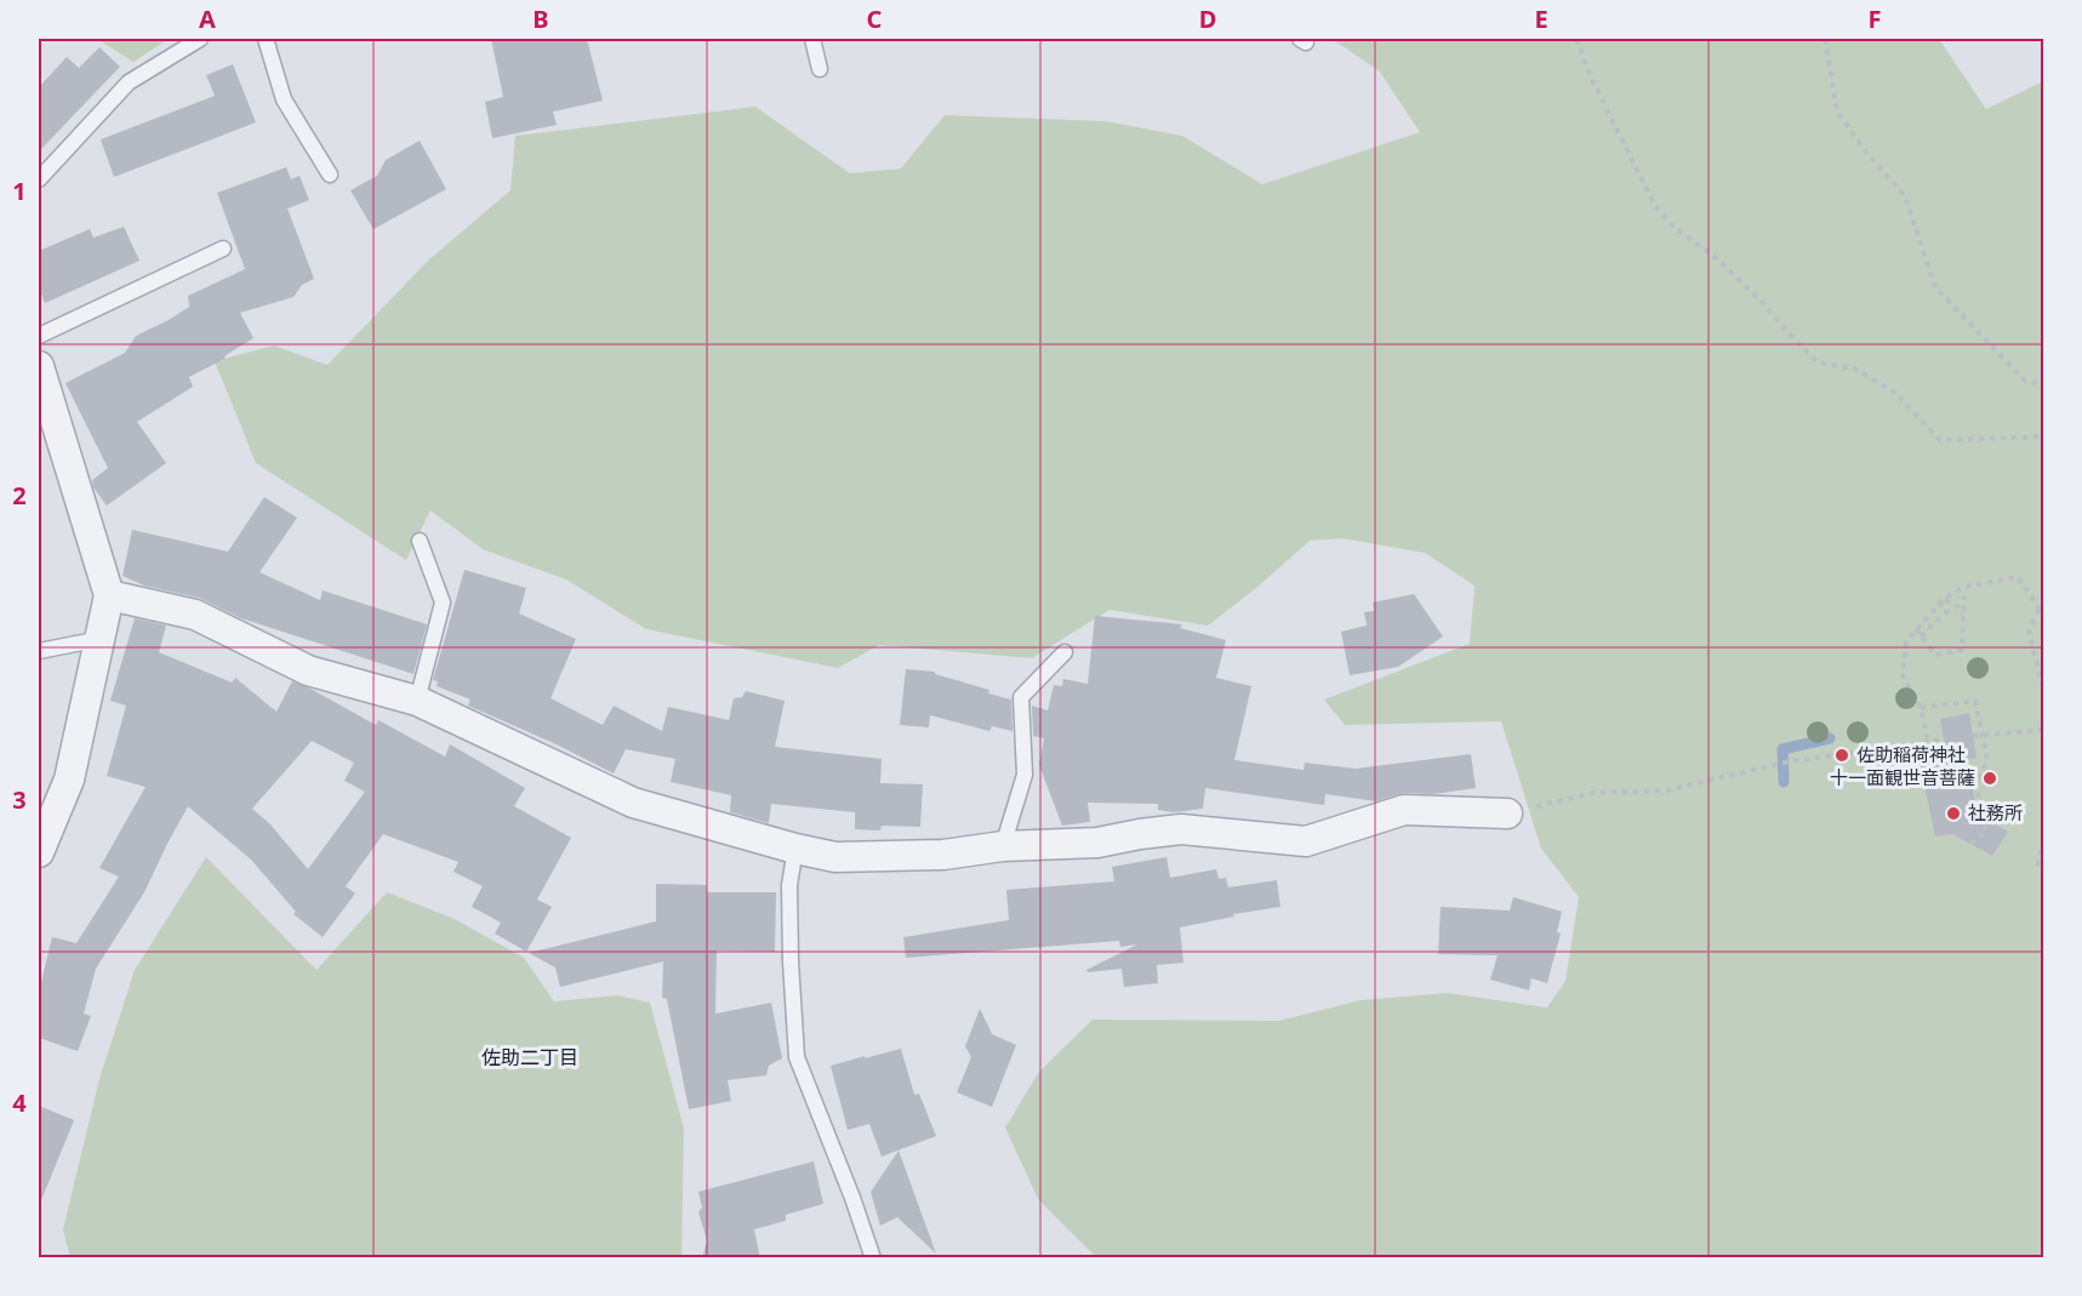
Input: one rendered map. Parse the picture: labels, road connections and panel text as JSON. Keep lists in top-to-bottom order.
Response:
{
  "districts": ["佐助二丁目"],
  "places": ["佐助稲荷神社", "十一面観世音菩薩", "社務所"],
  "grid": {
    "columns": [
      "A",
      "B",
      "C",
      "D",
      "E",
      "F"
    ],
    "rows": [
      "1",
      "2",
      "3",
      "4"
    ]
  }
}
